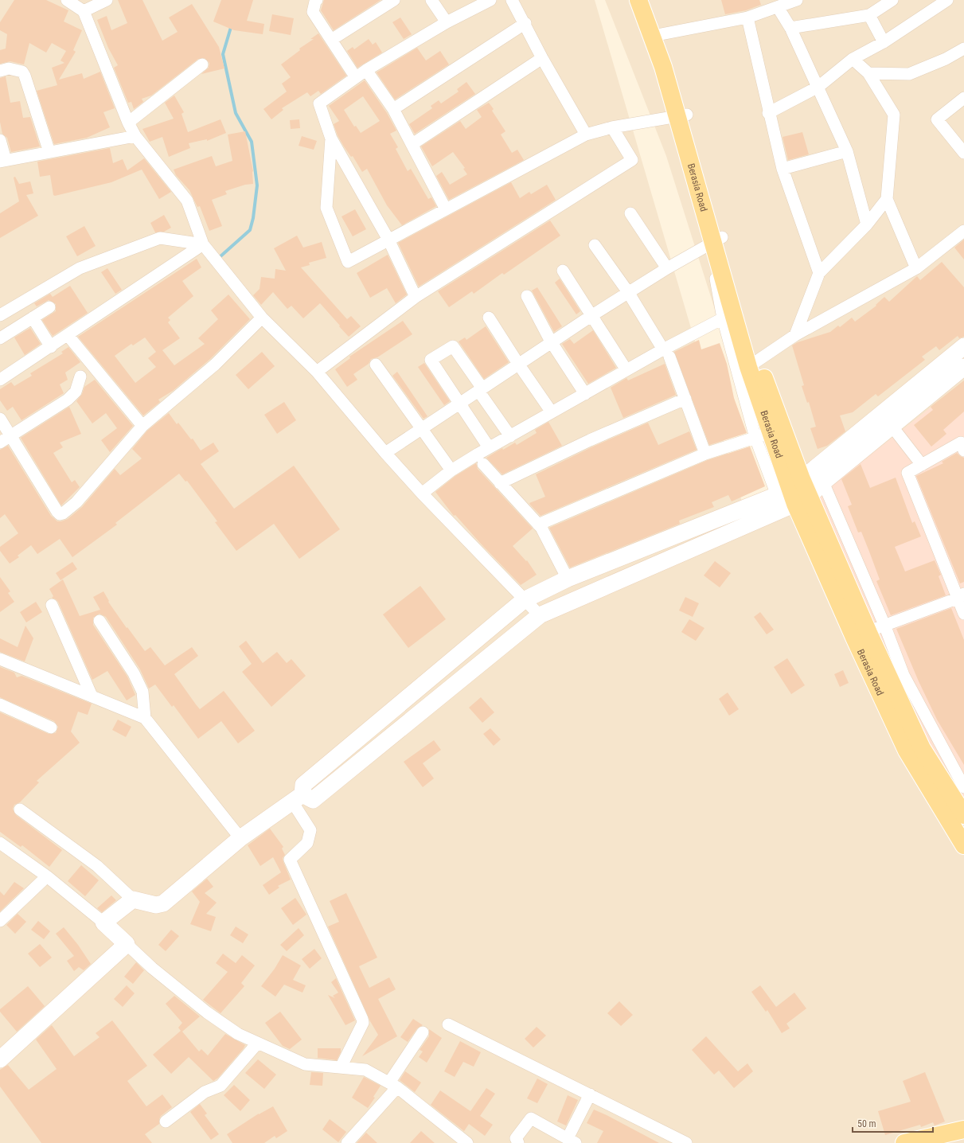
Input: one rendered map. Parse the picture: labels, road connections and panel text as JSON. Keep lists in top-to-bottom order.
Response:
{
  "streets": {
    "main road": ["Berasia Road"]
  },
  "scale_bar": "50 m"
}
